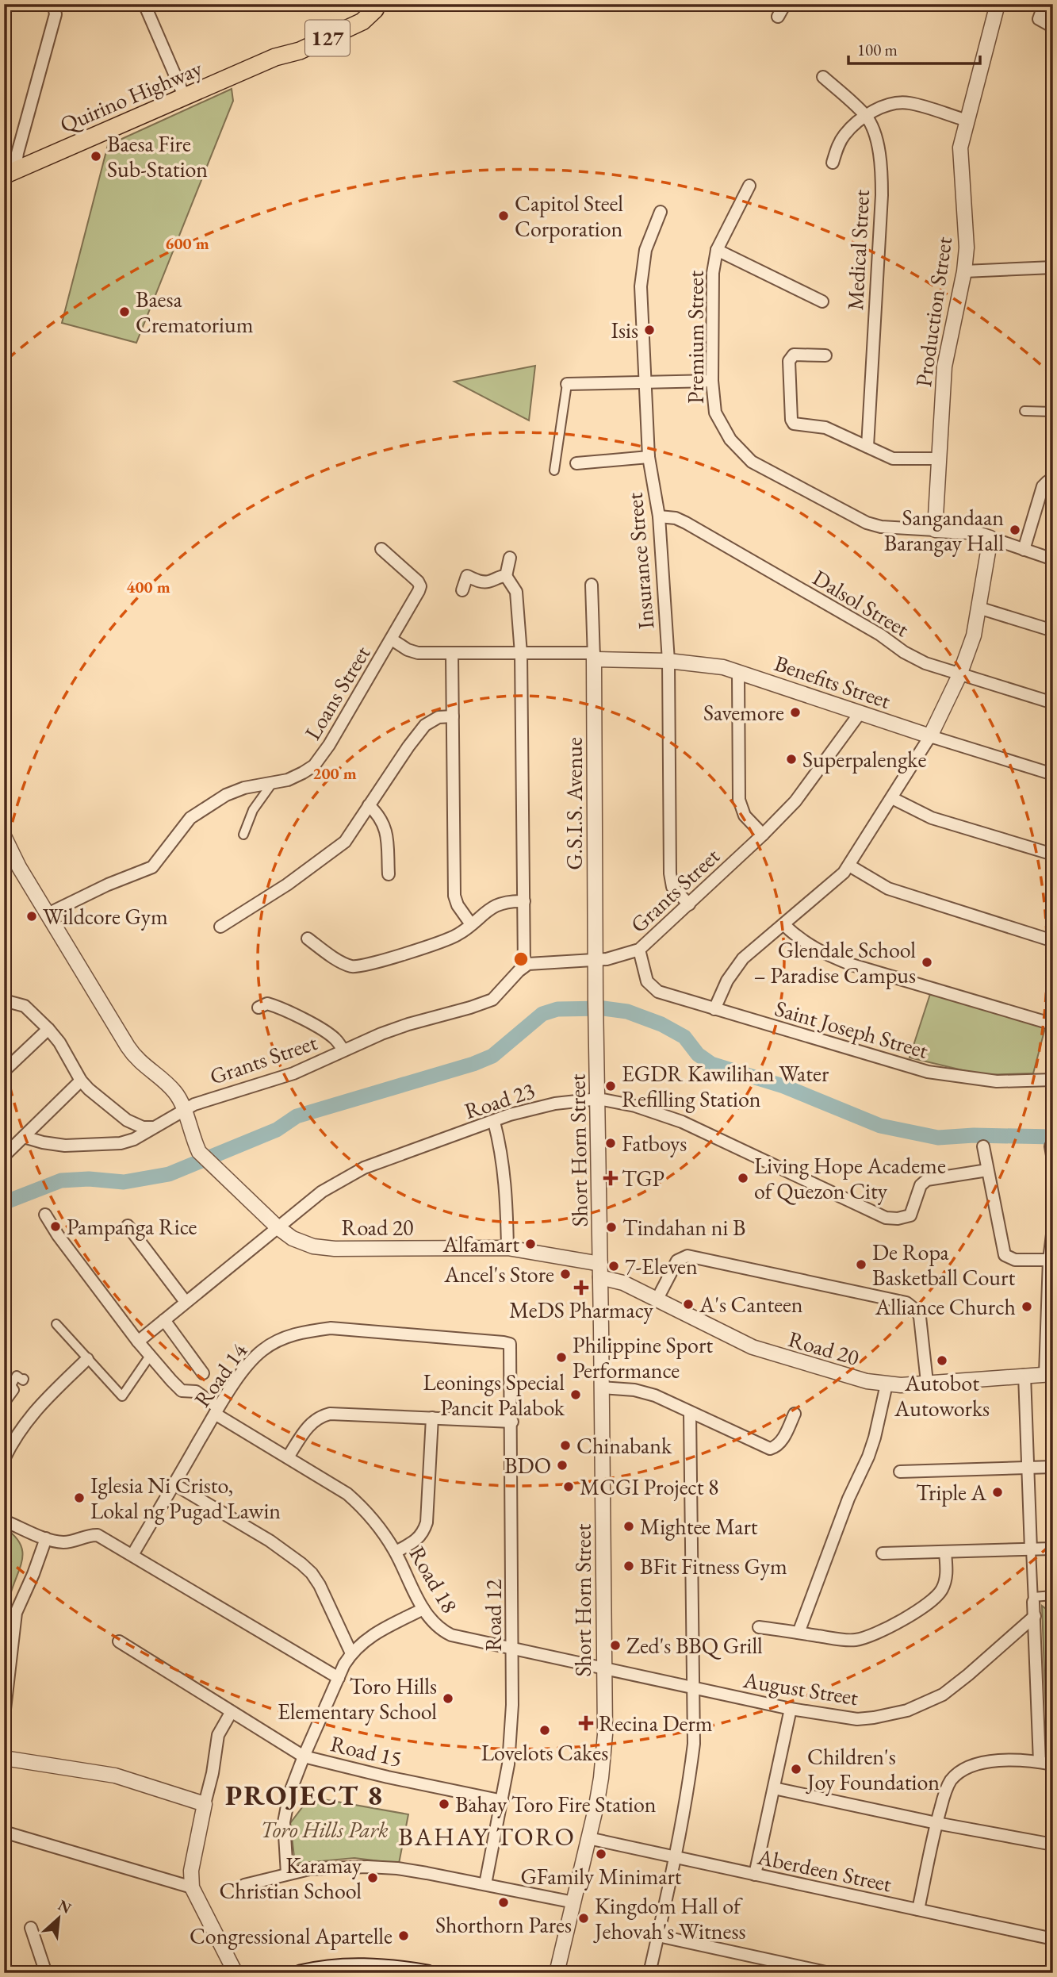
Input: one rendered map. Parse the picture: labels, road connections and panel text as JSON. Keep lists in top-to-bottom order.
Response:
{
  "streets": {
    "main road": ["127", "Quirino Highway"],
    "street": [
      "Medical Street",
      "Production Street",
      "Premium Street",
      "Insurance Street",
      "Dalsol Street",
      "Benefits Street",
      "Loans Street",
      "G.S.I.S. Avenue",
      "Grants Street",
      "Saint Joseph Street",
      "Road 23",
      "Short Horn Street",
      "Road 20",
      "Road 14",
      "Road 18",
      "Road 12",
      "August Street",
      "Road 15",
      "Aberdeen Street"
    ]
  },
  "crossings": [
    ["Production Street", "Premium Street"],
    ["Insurance Street", "Dalsol Street"],
    ["Insurance Street", "Benefits Street"],
    ["Insurance Street", "Grants Street"],
    ["Benefits Street", "Loans Street"],
    ["Benefits Street", "G.S.I.S. Avenue"],
    ["Benefits Street", "Grants Street"],
    ["G.S.I.S. Avenue", "Grants Street"],
    ["G.S.I.S. Avenue", "Short Horn Street"],
    ["Grants Street", "Saint Joseph Street"],
    ["Grants Street", "Road 20"],
    ["Road 23", "Short Horn Street"],
    ["Road 23", "Road 20"],
    ["Road 23", "Road 18"],
    ["Short Horn Street", "Road 20"],
    ["Short Horn Street", "Road 18"],
    ["Short Horn Street", "Aberdeen Street"],
    ["Road 14", "Road 18"],
    ["Road 14", "Road 12"],
    ["Road 18", "Road 12"],
    ["Road 18", "August Street"],
    ["Road 12", "Road 15"]
  ],
  "districts": ["PROJECT 8", "BAHAY TORO"],
  "parks": ["Toro Hills Park"],
  "places": {
    "other": [
      "Baesa Fire Sub-Station",
      "Capitol Steel Corporation",
      "Baesa Crematorium",
      "Isis",
      "Sangandaan Barangay Hall",
      "Savemore",
      "Superpalengke",
      "Wildcore Gym",
      "Glendale School – Paradise Campus",
      "EGDR Kawilihan Water Refilling Station",
      "Fatboys",
      "Living Hope Academe of Quezon City",
      "Pampanga Rice",
      "Tindahan ni B",
      "Alfamart",
      "De Ropa Basketball Court",
      "7-Eleven",
      "Ancel's Store",
      "A's Canteen",
      "Alliance Church",
      "Philippine Sport Performance",
      "Autobot Autoworks",
      "Leonings Special Pancit Palabok",
      "Chinabank",
      "BDO",
      "MCGI Project 8",
      "Triple A",
      "Iglesia Ni Cristo, Lokal ng Pugad Lawin",
      "Mightee Mart",
      "BFit Fitness Gym",
      "Zed's BBQ Grill",
      "Toro Hills Elementary School",
      "Lovelots Cakes",
      "Children's Joy Foundation",
      "Bahay Toro Fire Station",
      "GFamily Minimart",
      "Karamay Christian School",
      "Shorthorn Pares",
      "Kingdom Hall of Jehovah's Witness",
      "Congressional Apartelle"
    ],
    "health": ["TGP", "MeDS Pharmacy", "Recina Derm"]
  },
  "scale_bar": "100 m",
  "north": "top right",
  "rings": ["600 m", "400 m", "200 m"]
}
